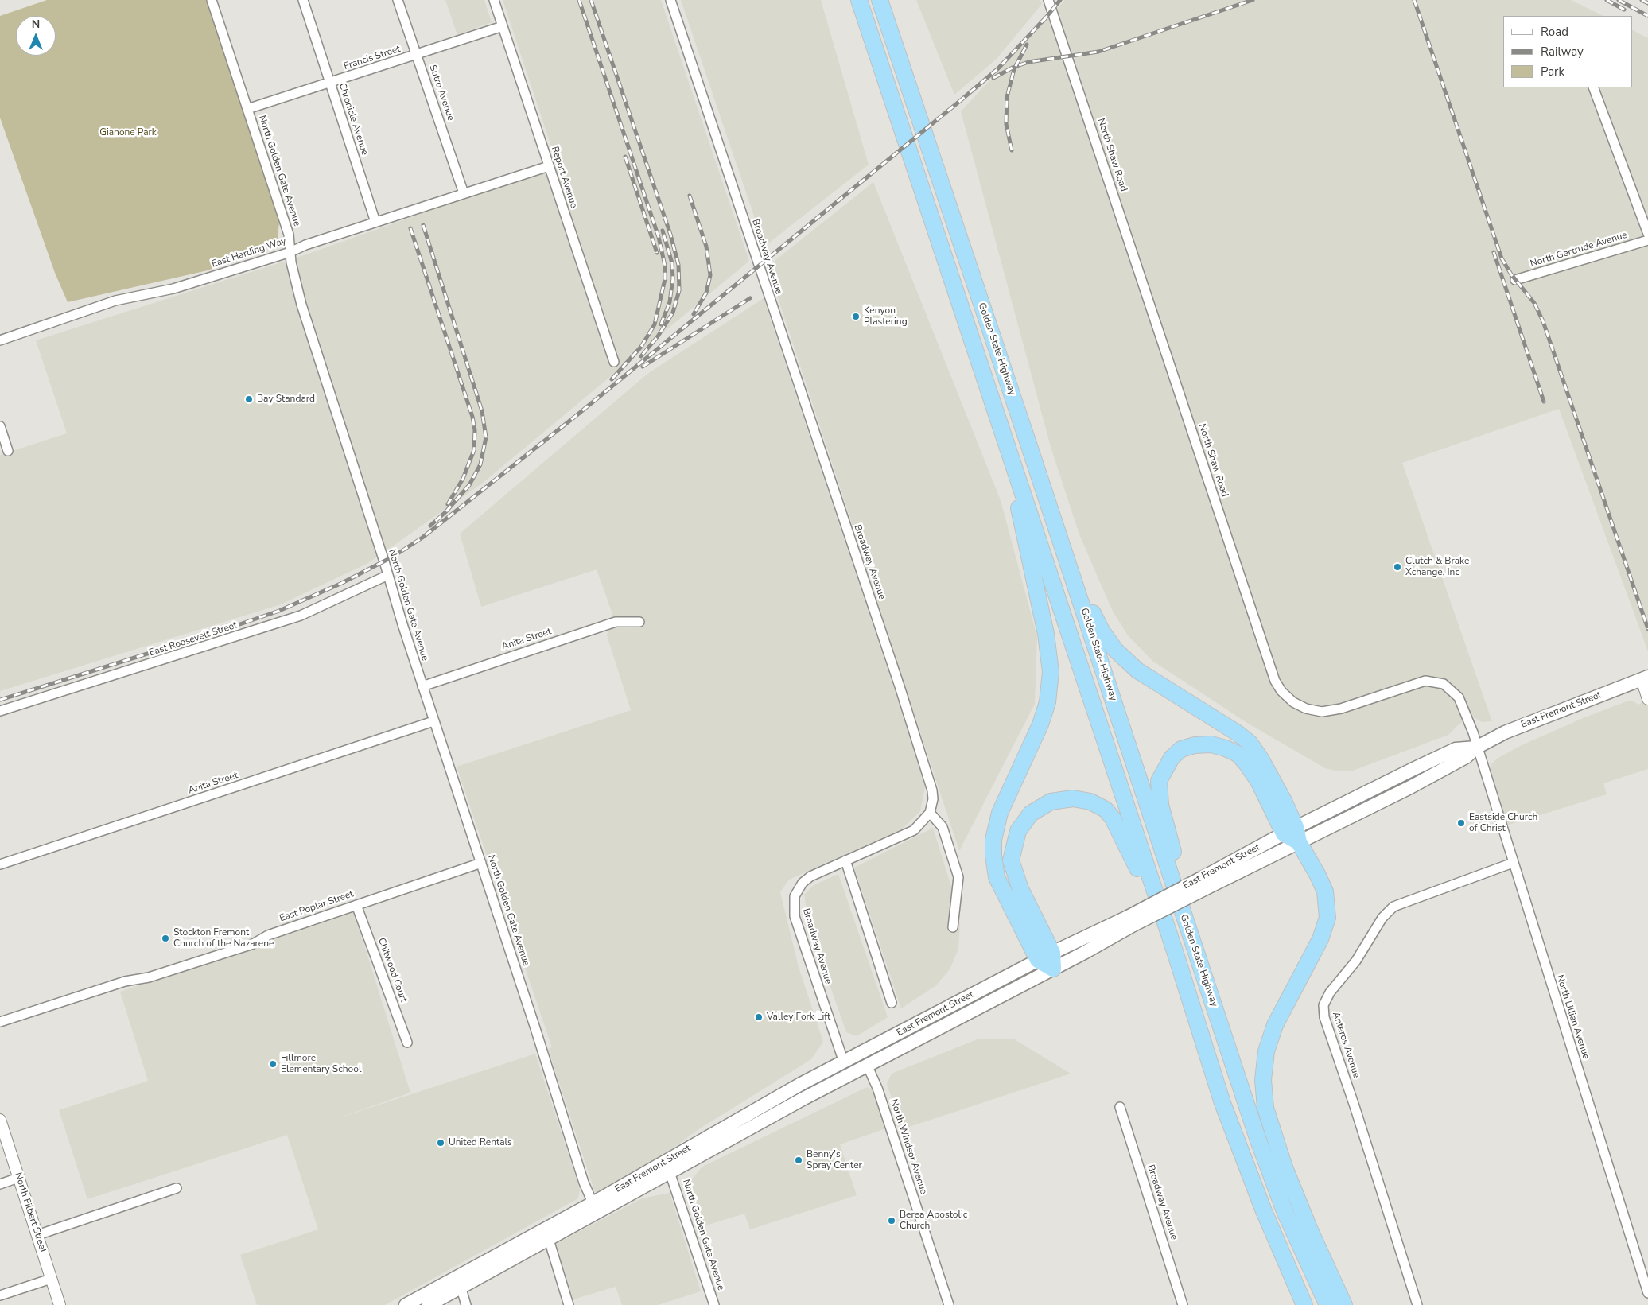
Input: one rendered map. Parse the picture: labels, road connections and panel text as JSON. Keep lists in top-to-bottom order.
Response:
{
  "streets": {
    "highway": ["Golden State Highway"],
    "main road": ["East Fremont Street"],
    "street": [
      "Francis Street",
      "Sutro Avenue",
      "Chronicle Avenue",
      "North Shaw Road",
      "North Golden Gate Avenue",
      "Report Avenue",
      "North Gertrude Avenue",
      "East Harding Way",
      "Broadway Avenue",
      "East Roosevelt Street",
      "Anita Street",
      "East Poplar Street",
      "Chitwood Court",
      "North Lillian Avenue",
      "Anteros Avenue",
      "North Windsor Avenue",
      "North Filbert Street"
    ]
  },
  "crossings": [
    ["Francis Street", "Sutro Avenue"],
    ["Francis Street", "Chronicle Avenue"],
    ["Francis Street", "North Golden Gate Avenue"],
    ["Francis Street", "Report Avenue"],
    ["Sutro Avenue", "East Harding Way"],
    ["Chronicle Avenue", "East Harding Way"],
    ["North Shaw Road", "East Fremont Street"],
    ["North Shaw Road", "North Lillian Avenue"],
    ["North Golden Gate Avenue", "East Harding Way"],
    ["North Golden Gate Avenue", "East Roosevelt Street"],
    ["North Golden Gate Avenue", "Anita Street"],
    ["North Golden Gate Avenue", "East Fremont Street"],
    ["North Golden Gate Avenue", "East Poplar Street"],
    ["Report Avenue", "East Harding Way"],
    ["Broadway Avenue", "East Fremont Street"],
    ["East Fremont Street", "North Lillian Avenue"],
    ["East Fremont Street", "North Windsor Avenue"],
    ["East Poplar Street", "Chitwood Court"],
    ["North Lillian Avenue", "Anteros Avenue"]
  ],
  "parks": ["Gianone Park"],
  "places": [
    "Kenyon Plastering",
    "Bay Standard",
    "Clutch & Brake Xchange, Inc",
    "Eastside Church of Christ",
    "Stockton Fremont Church of the Nazarene",
    "Valley Fork Lift",
    "Fillmore Elementary School",
    "United Rentals",
    "Benny's Spray Center",
    "Berea Apostolic Church"
  ],
  "legend": ["Road", "Railway", "Park"],
  "north": "top"
}
